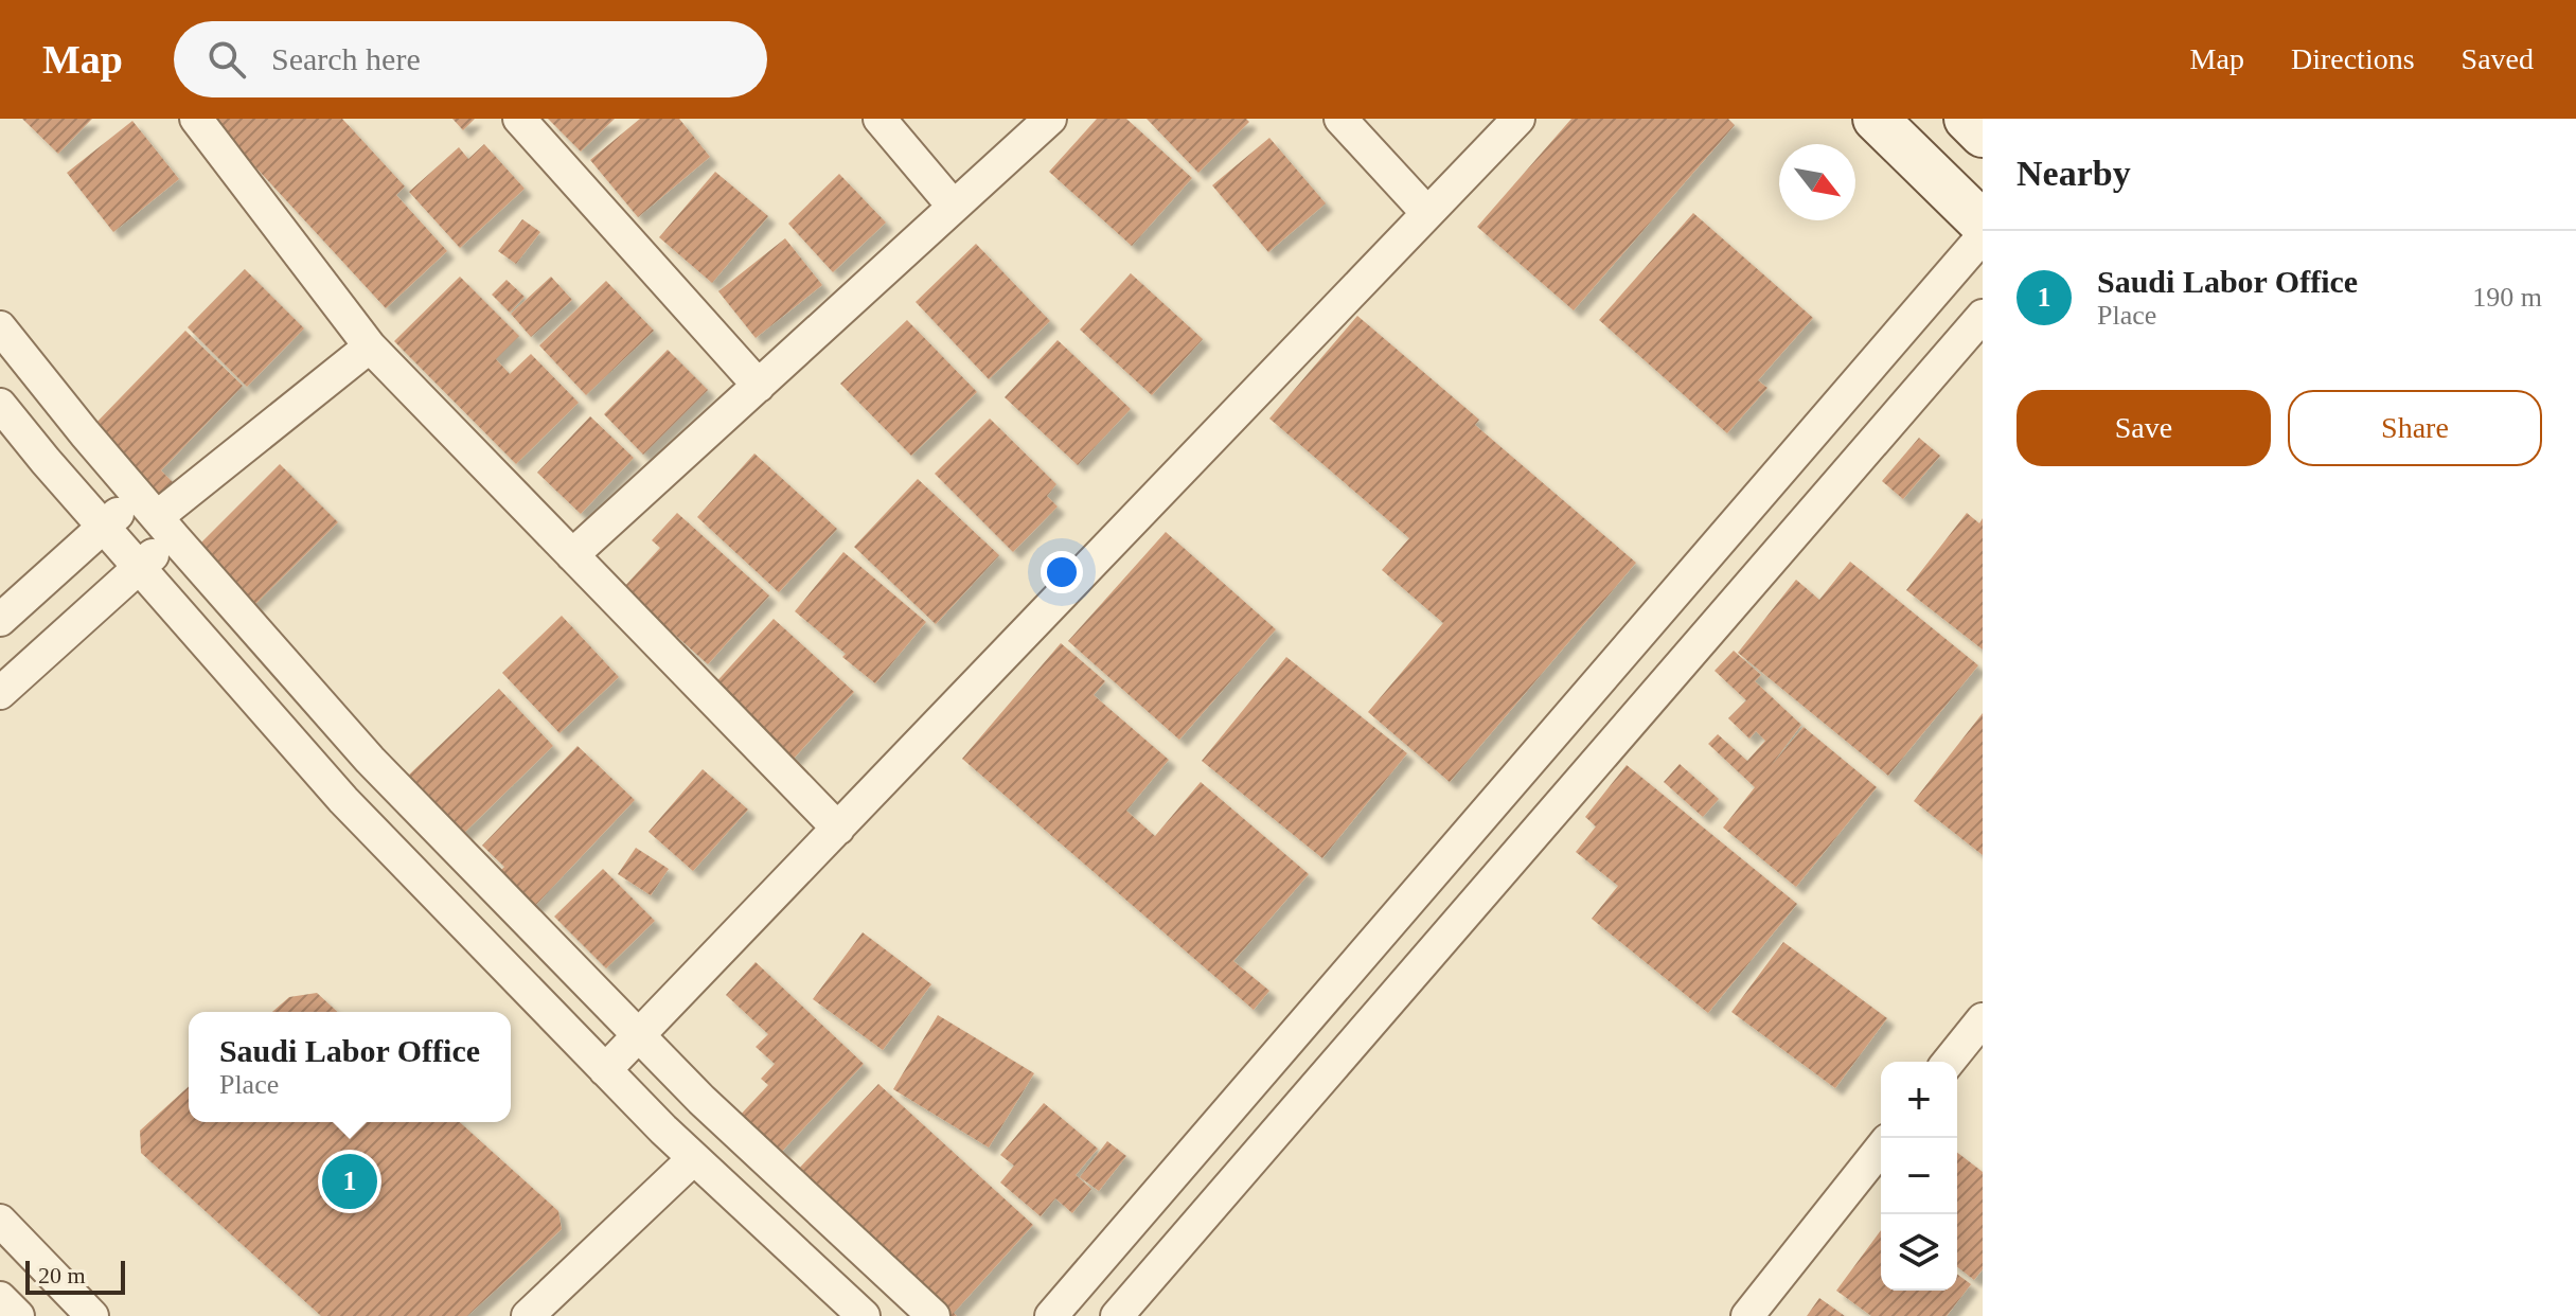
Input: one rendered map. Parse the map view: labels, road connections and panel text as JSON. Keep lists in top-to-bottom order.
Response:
{
  "scale_bar": "20 m",
  "north": "bottom right",
  "page": {
    "header": "Map",
    "search": "Search here",
    "nav": ["Map", "Directions", "Saved"],
    "heading": "Nearby",
    "list": [
      {
        "mark": "1",
        "name": "Saudi Labor Office",
        "note": "Place",
        "value": "190 m"
      }
    ],
    "buttons": ["Save", "Share"],
    "popup": ["Saudi Labor Office", "Place"],
    "map_buttons": ["+", "−"],
    "pins": "1",
    "scale": "20 m"
  }
}
